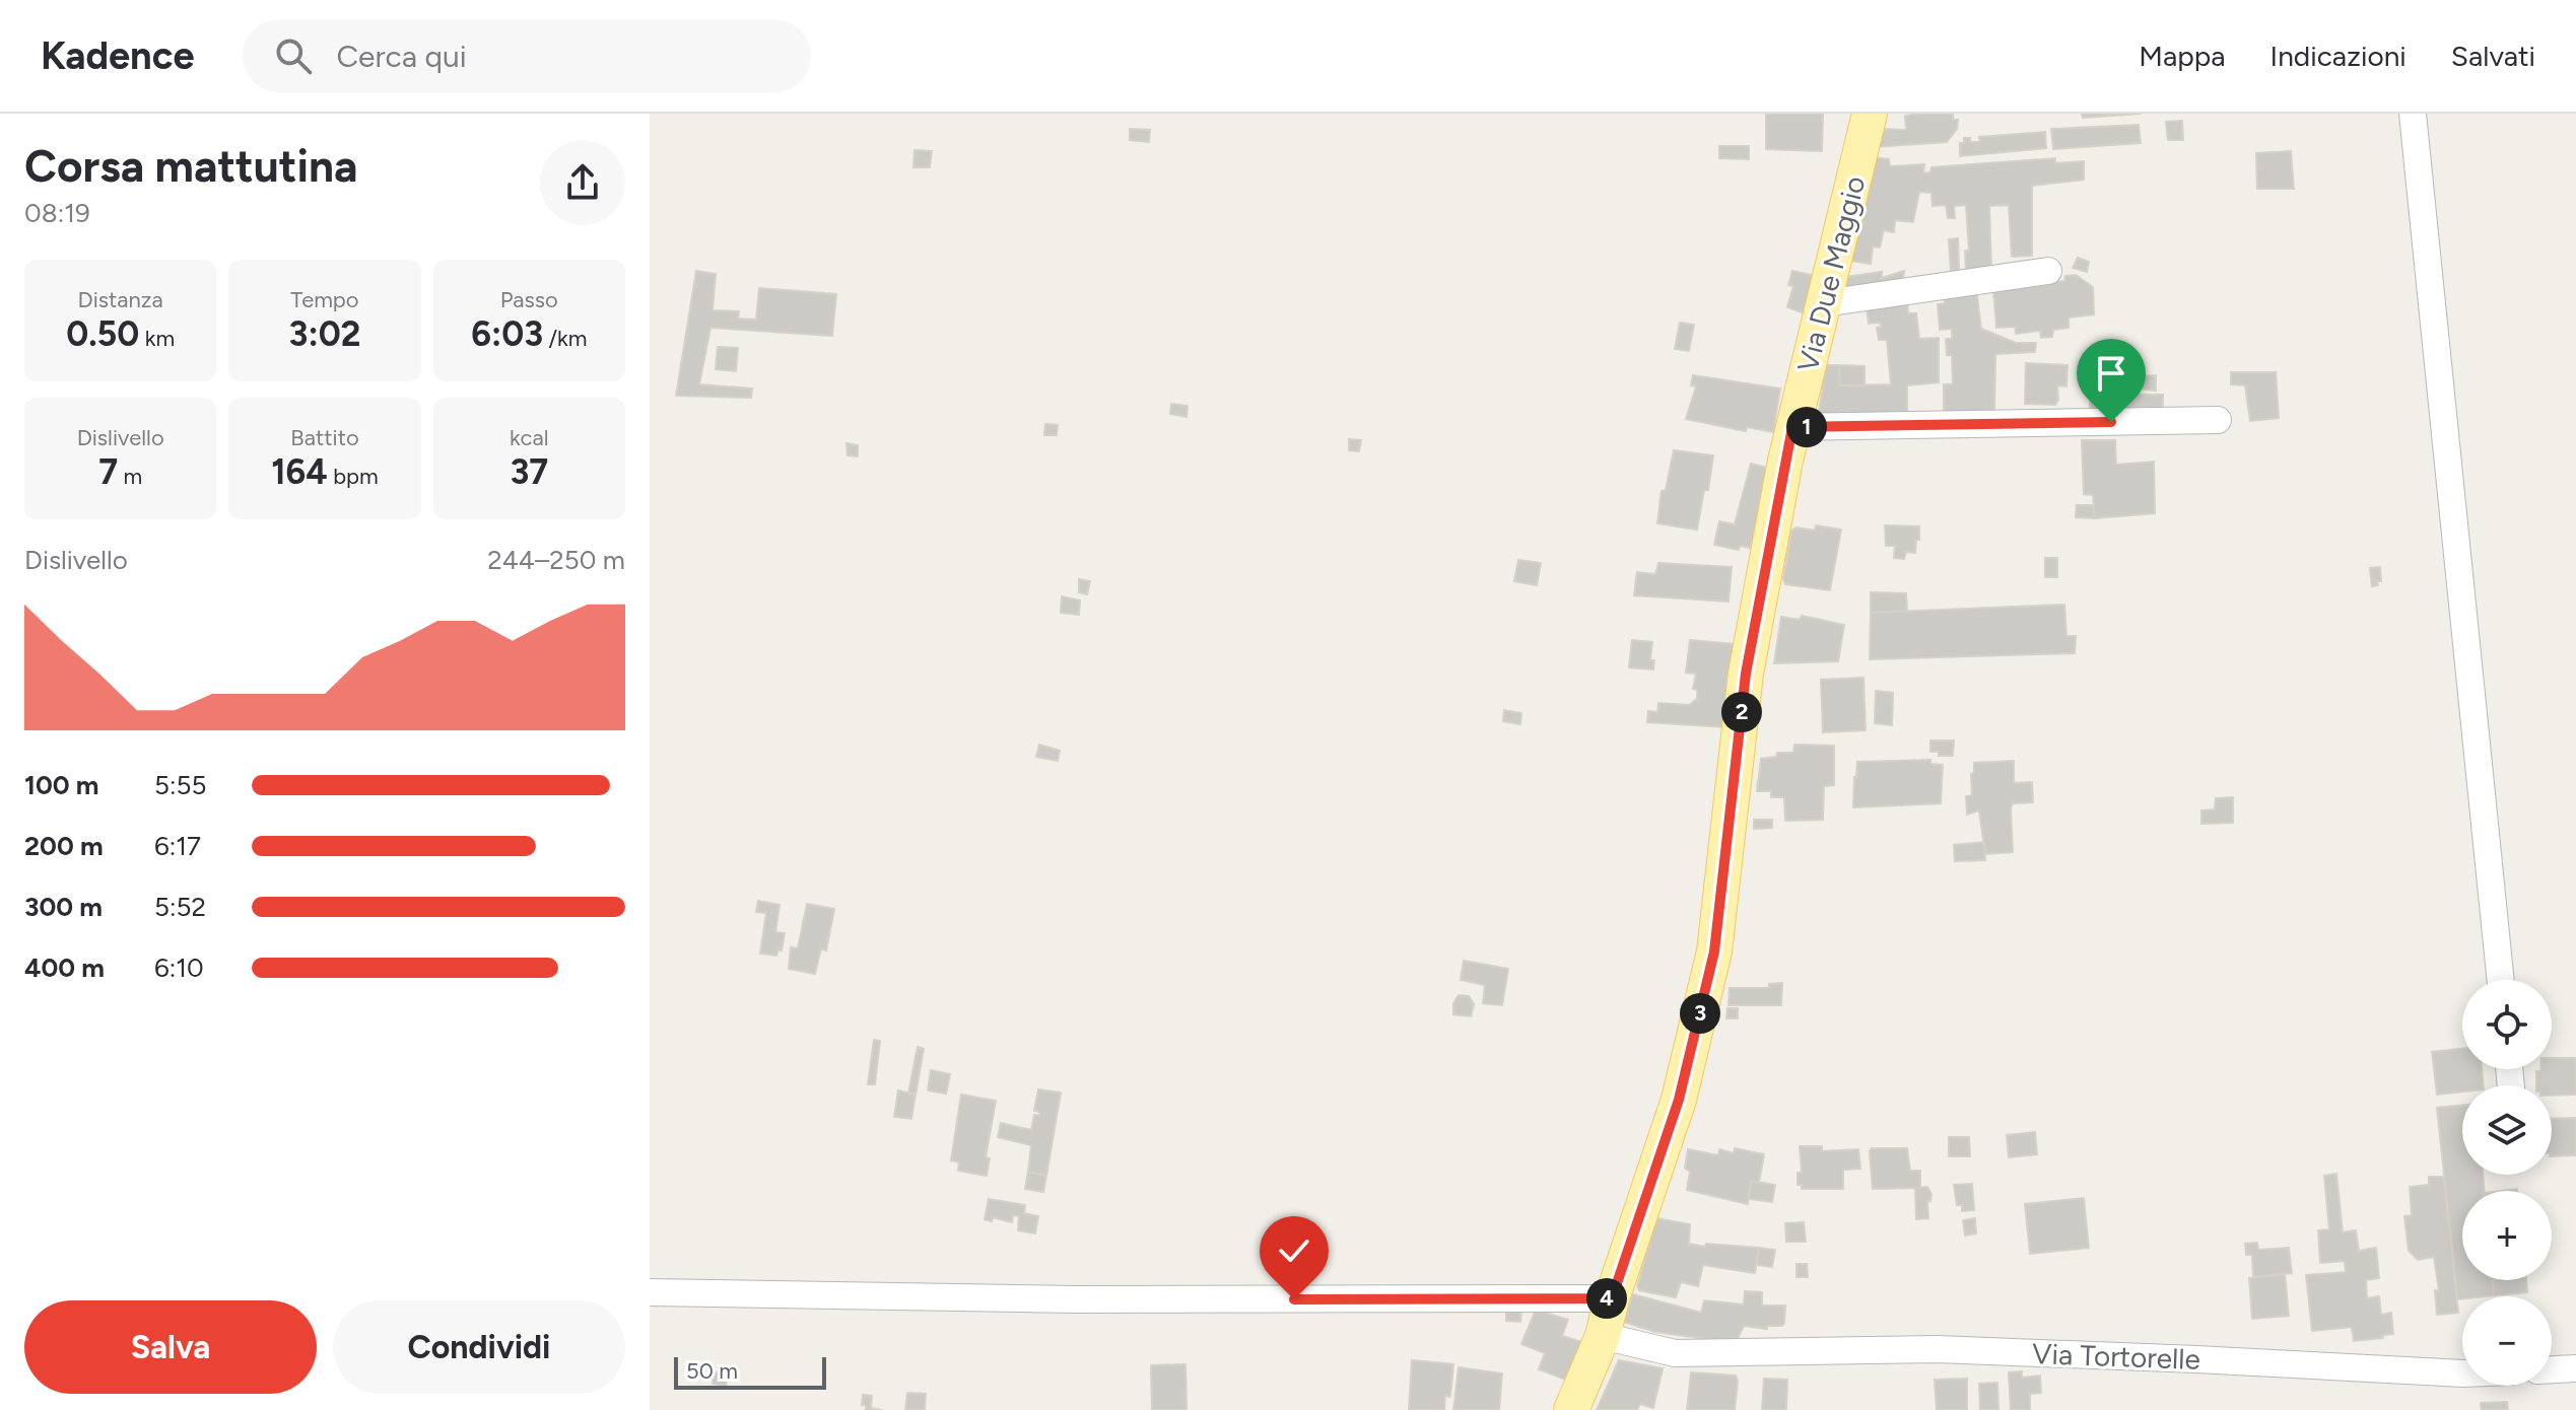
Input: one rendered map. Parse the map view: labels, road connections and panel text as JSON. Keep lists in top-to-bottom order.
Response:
{
  "streets": {
    "main road": ["Via Due Maggio"],
    "street": ["Via Tortorelle"]
  },
  "crossings": [
    ["Via Due Maggio", "Via Tortorelle"]
  ],
  "scale_bar": "50 m",
  "page": {
    "header": "Kadence",
    "search": "Cerca qui",
    "nav": ["Mappa", "Indicazioni", "Salvati"],
    "heading": ["Corsa mattutina", "08:19"],
    "stats": [
      ["Distanza", "0.50 km"],
      ["Tempo", "3:02"],
      ["Passo", "6:03 /km"],
      ["Dislivello", "7 m"],
      ["Battito", "164 bpm"],
      ["kcal", "37"]
    ],
    "pins": [
      "1",
      "2",
      "3",
      "4"
    ],
    "chart": ["Dislivello", "244–250 m"],
    "list": [
      {
        "name": "100 m",
        "note": "5:55"
      },
      {
        "name": "200 m",
        "note": "6:17"
      },
      {
        "name": "300 m",
        "note": "5:52"
      },
      {
        "name": "400 m",
        "note": "6:10"
      }
    ],
    "map_buttons": ["+", "−"],
    "buttons": ["Salva", "Condividi"],
    "scale": "50 m"
  }
}
